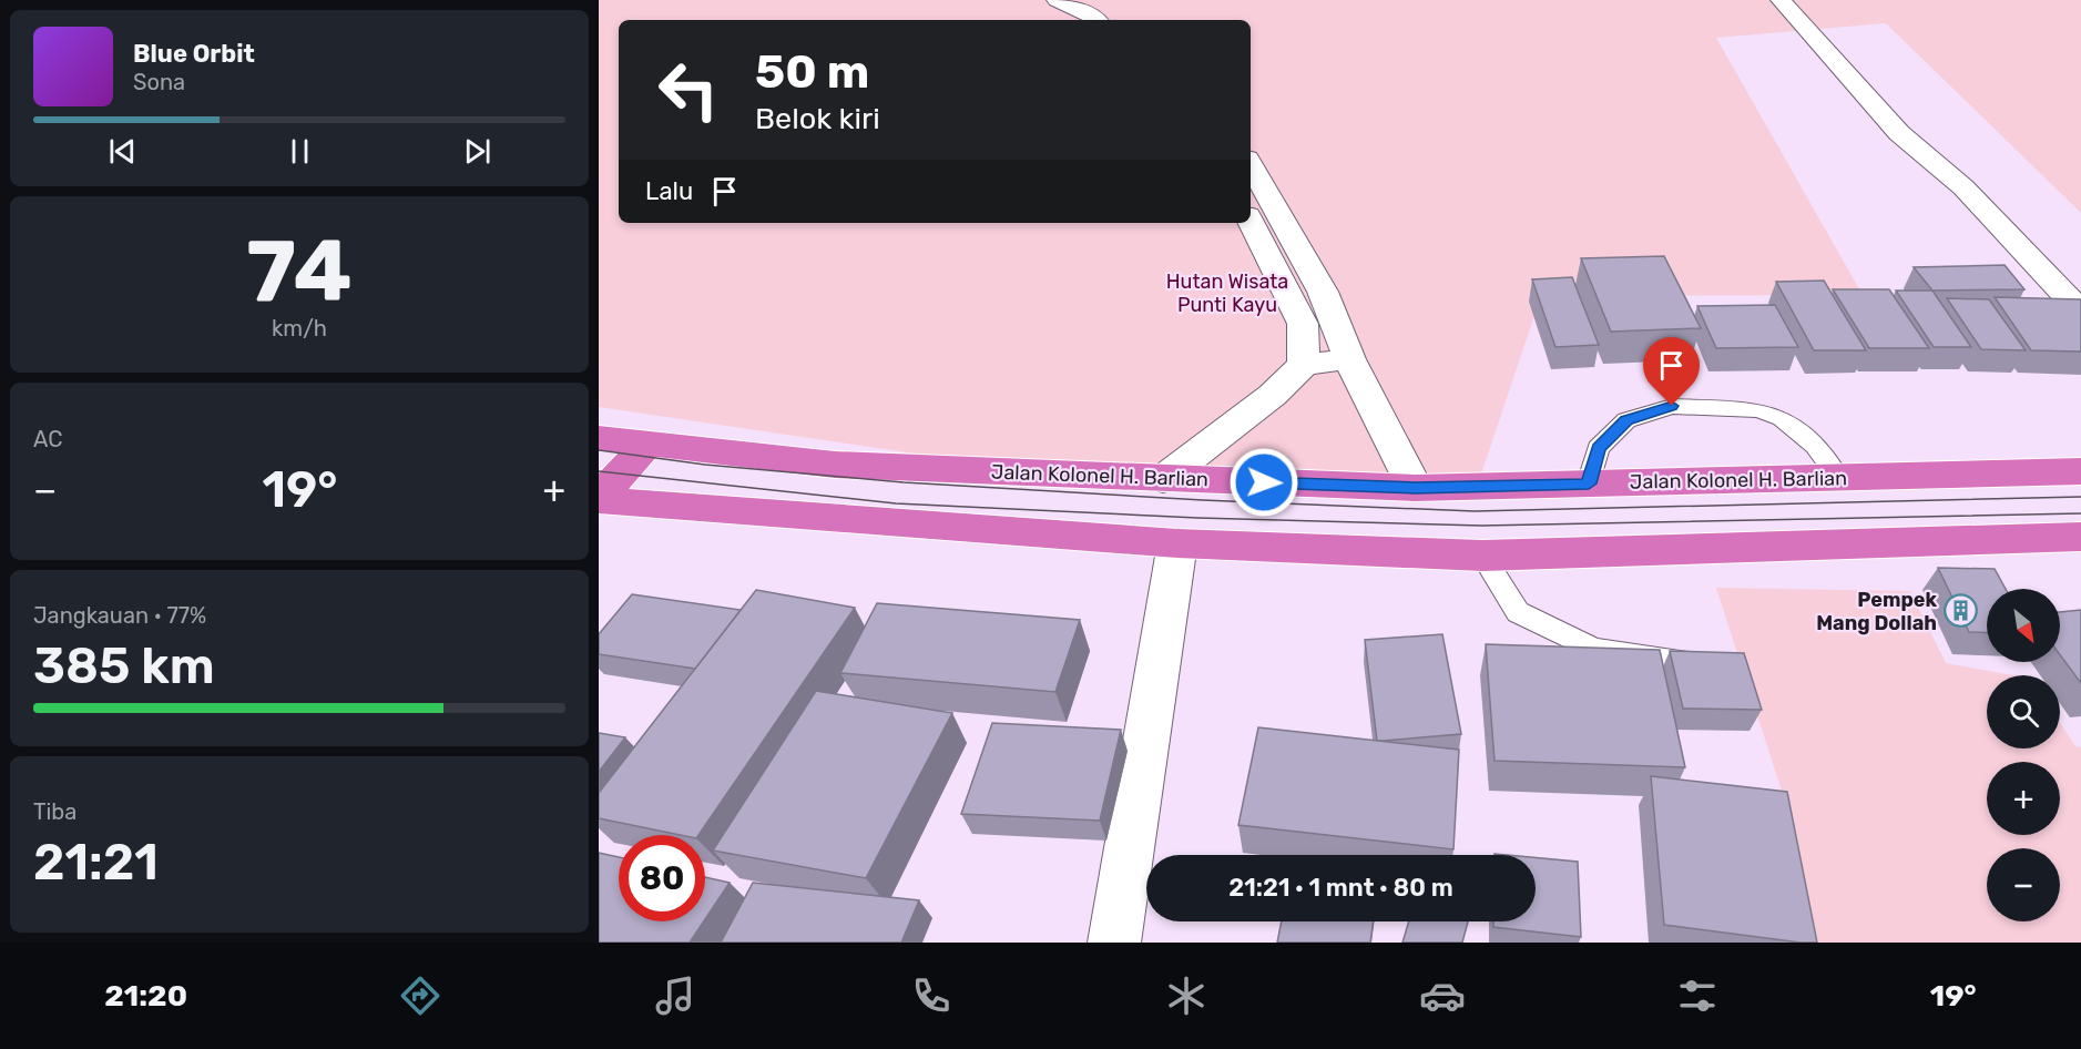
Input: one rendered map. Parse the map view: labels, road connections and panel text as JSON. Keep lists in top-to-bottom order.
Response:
{
  "streets": {
    "highway": ["Jalan Kolonel H. Barlian"]
  },
  "parks": ["Hutan Wisata Punti Kayu"],
  "places": {
    "building": ["Pempek Mang Dollah"]
  },
  "north": "bottom right",
  "page": {
    "turn": ["50 m", "Belok kiri"],
    "song": ["Blue Orbit", "Sona"],
    "then": "Lalu",
    "tile": [
      ["74", "km/h"],
      "AC",
      ["Jangkauan · 77%", "385 km"],
      ["Tiba", "21:21"]
    ],
    "heat": ["−", "19°", "+"],
    "map_buttons": ["+", "−"],
    "limit": "80",
    "trip": "21:21 · 1 mnt · 80 m",
    "tabs": ["21:20", "19°"]
  }
}
